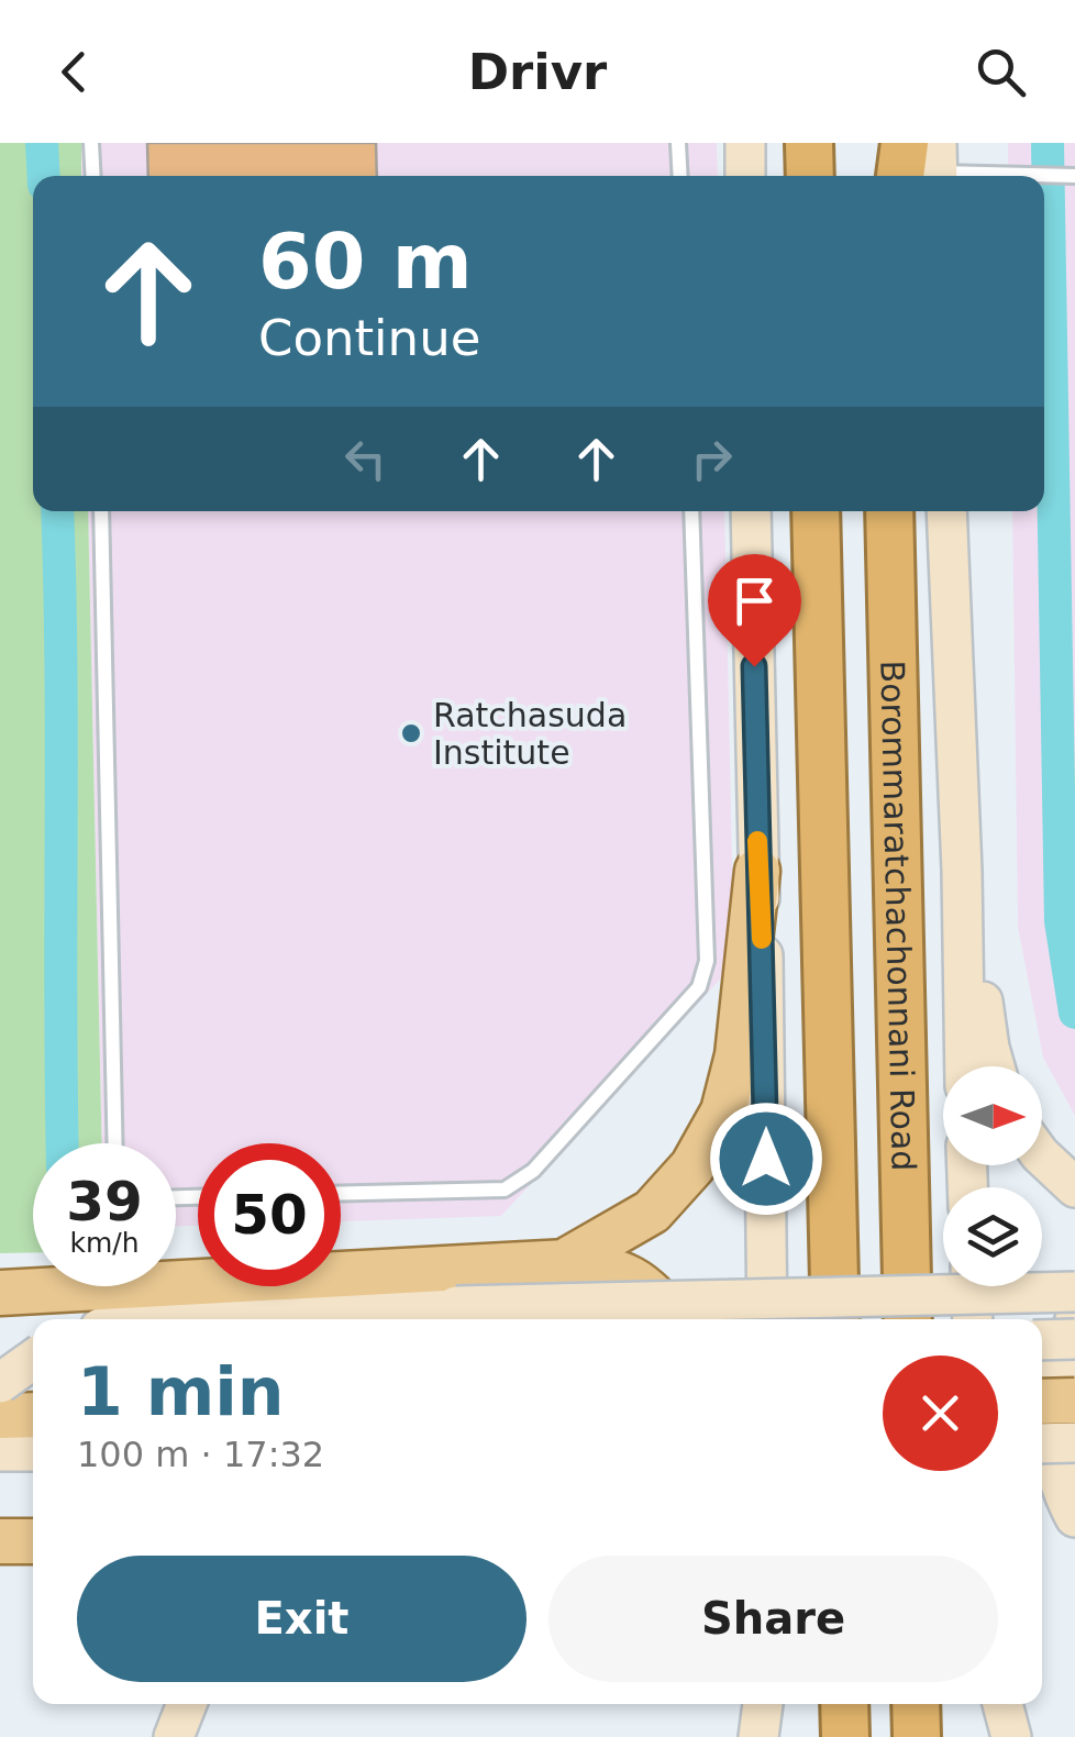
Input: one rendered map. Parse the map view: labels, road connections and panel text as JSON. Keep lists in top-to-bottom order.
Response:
{
  "streets": {
    "highway": ["Borommaratchachonnani Road"]
  },
  "places": ["Ratchasuda Institute"],
  "north": "right",
  "page": {
    "header": "Drivr",
    "turn": ["60 m", "Continue"],
    "speed": "39 km/h",
    "limit": "50",
    "heading": ["1 min", "100 m · 17:32"],
    "buttons": ["Exit", "Share"]
  }
}
